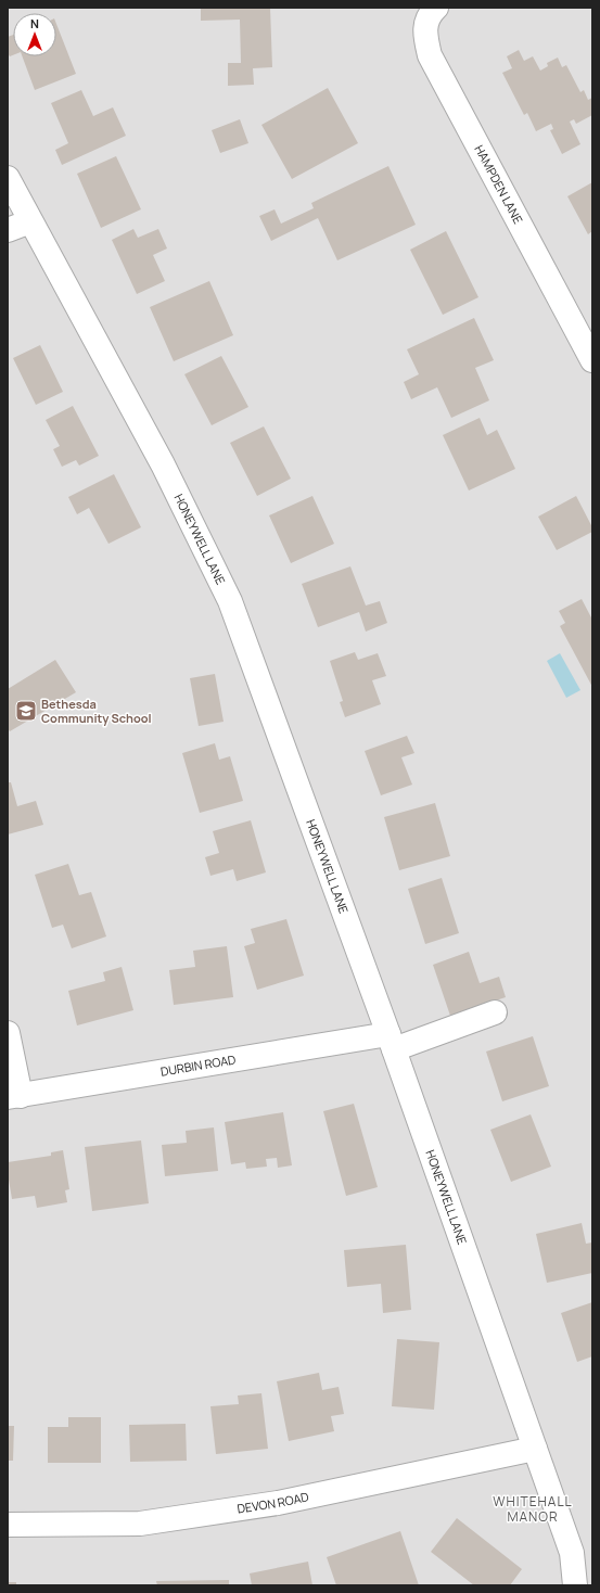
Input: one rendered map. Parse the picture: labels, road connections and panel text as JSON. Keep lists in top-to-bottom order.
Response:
{
  "streets": {
    "street": [
      "HAMPDEN LANE",
      "HONEYWELL LANE",
      "DURBIN ROAD",
      "DEVON ROAD"
    ]
  },
  "crossings": [
    ["HONEYWELL LANE", "DURBIN ROAD"],
    ["HONEYWELL LANE", "DEVON ROAD"]
  ],
  "districts": ["WHITEHALL MANOR"],
  "places": {
    "school or university": ["Bethesda Community School"]
  },
  "north": "top"
}
